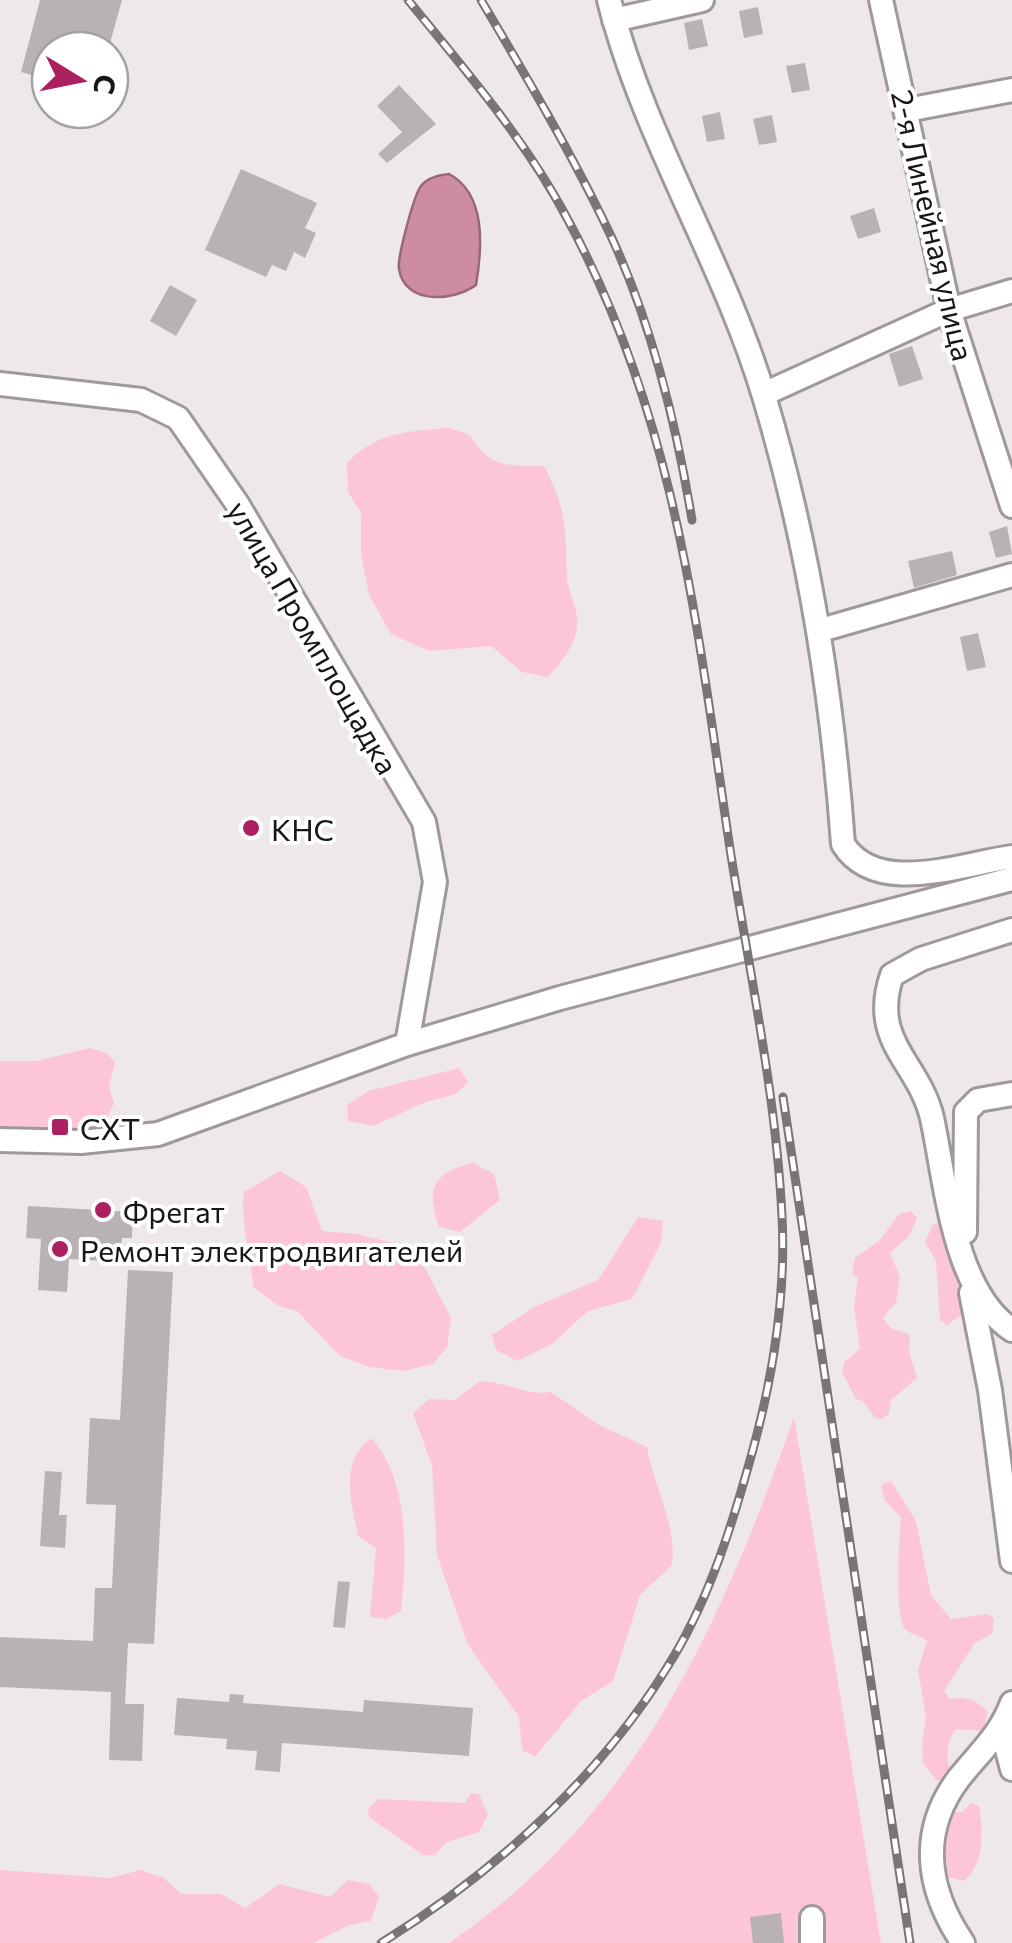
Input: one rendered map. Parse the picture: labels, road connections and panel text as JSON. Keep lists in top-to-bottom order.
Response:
{
  "streets": {
    "street": ["2-я Линейная улица", "улица Промплощадка"]
  },
  "places": {
    "other": ["КНС", "Фрегат", "Ремонт электродвигателей"],
    "transit": ["СХТ"]
  },
  "north": "right"
}
